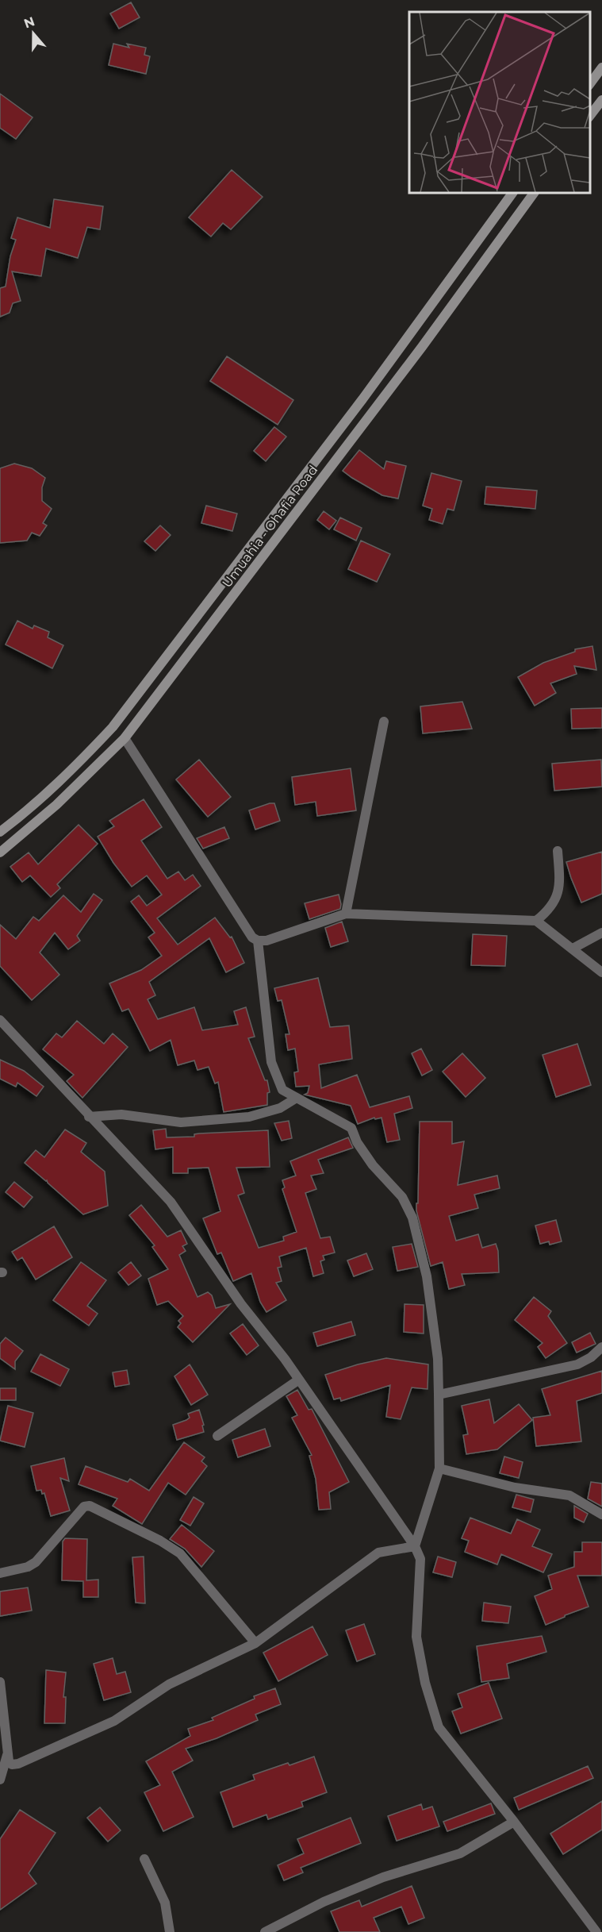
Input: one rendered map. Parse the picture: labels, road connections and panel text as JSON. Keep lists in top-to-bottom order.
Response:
{
  "streets": {
    "main road": ["Umuahia - Ohafia Road"]
  },
  "north": "top"
}
